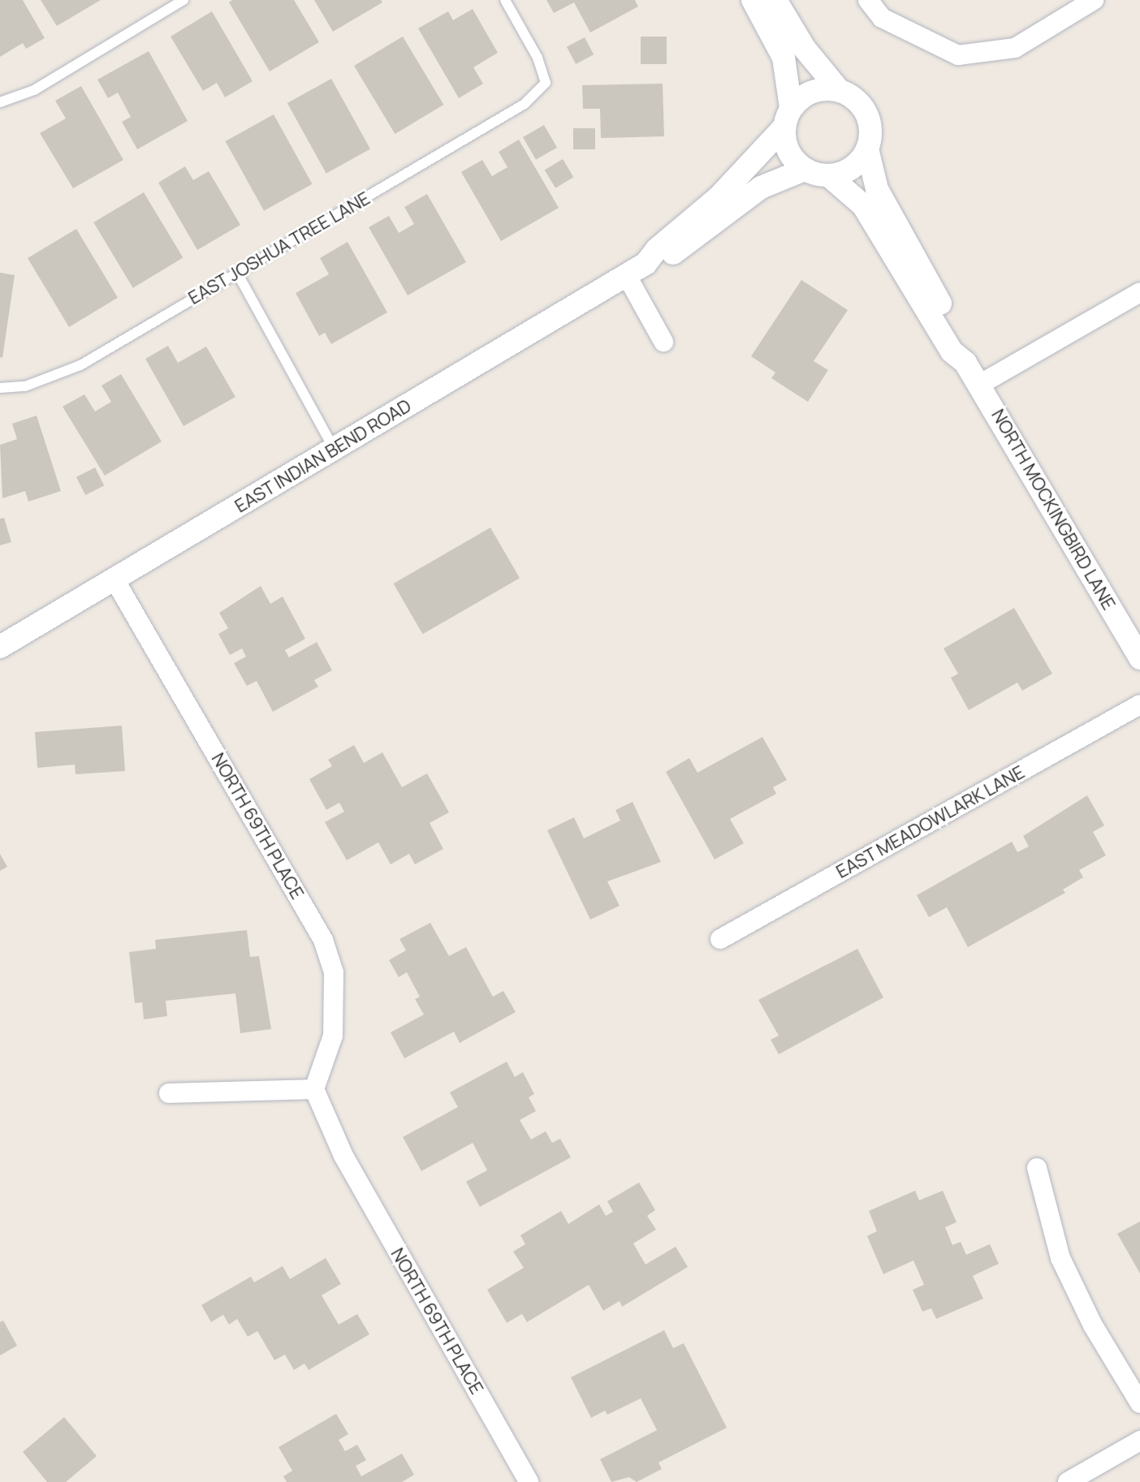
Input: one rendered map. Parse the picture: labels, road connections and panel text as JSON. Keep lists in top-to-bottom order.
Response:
{
  "streets": {
    "street": [
      "EAST INDIAN BEND ROAD",
      "NORTH MOCKINGBIRD LANE",
      "EAST MEADOWLARK LANE",
      "NORTH 69TH PLACE"
    ],
    "lane": ["EAST JOSHUA TREE LANE"]
  },
  "crossings": [
    ["EAST INDIAN BEND ROAD", "NORTH MOCKINGBIRD LANE"],
    ["EAST INDIAN BEND ROAD", "NORTH 69TH PLACE"]
  ]
}
